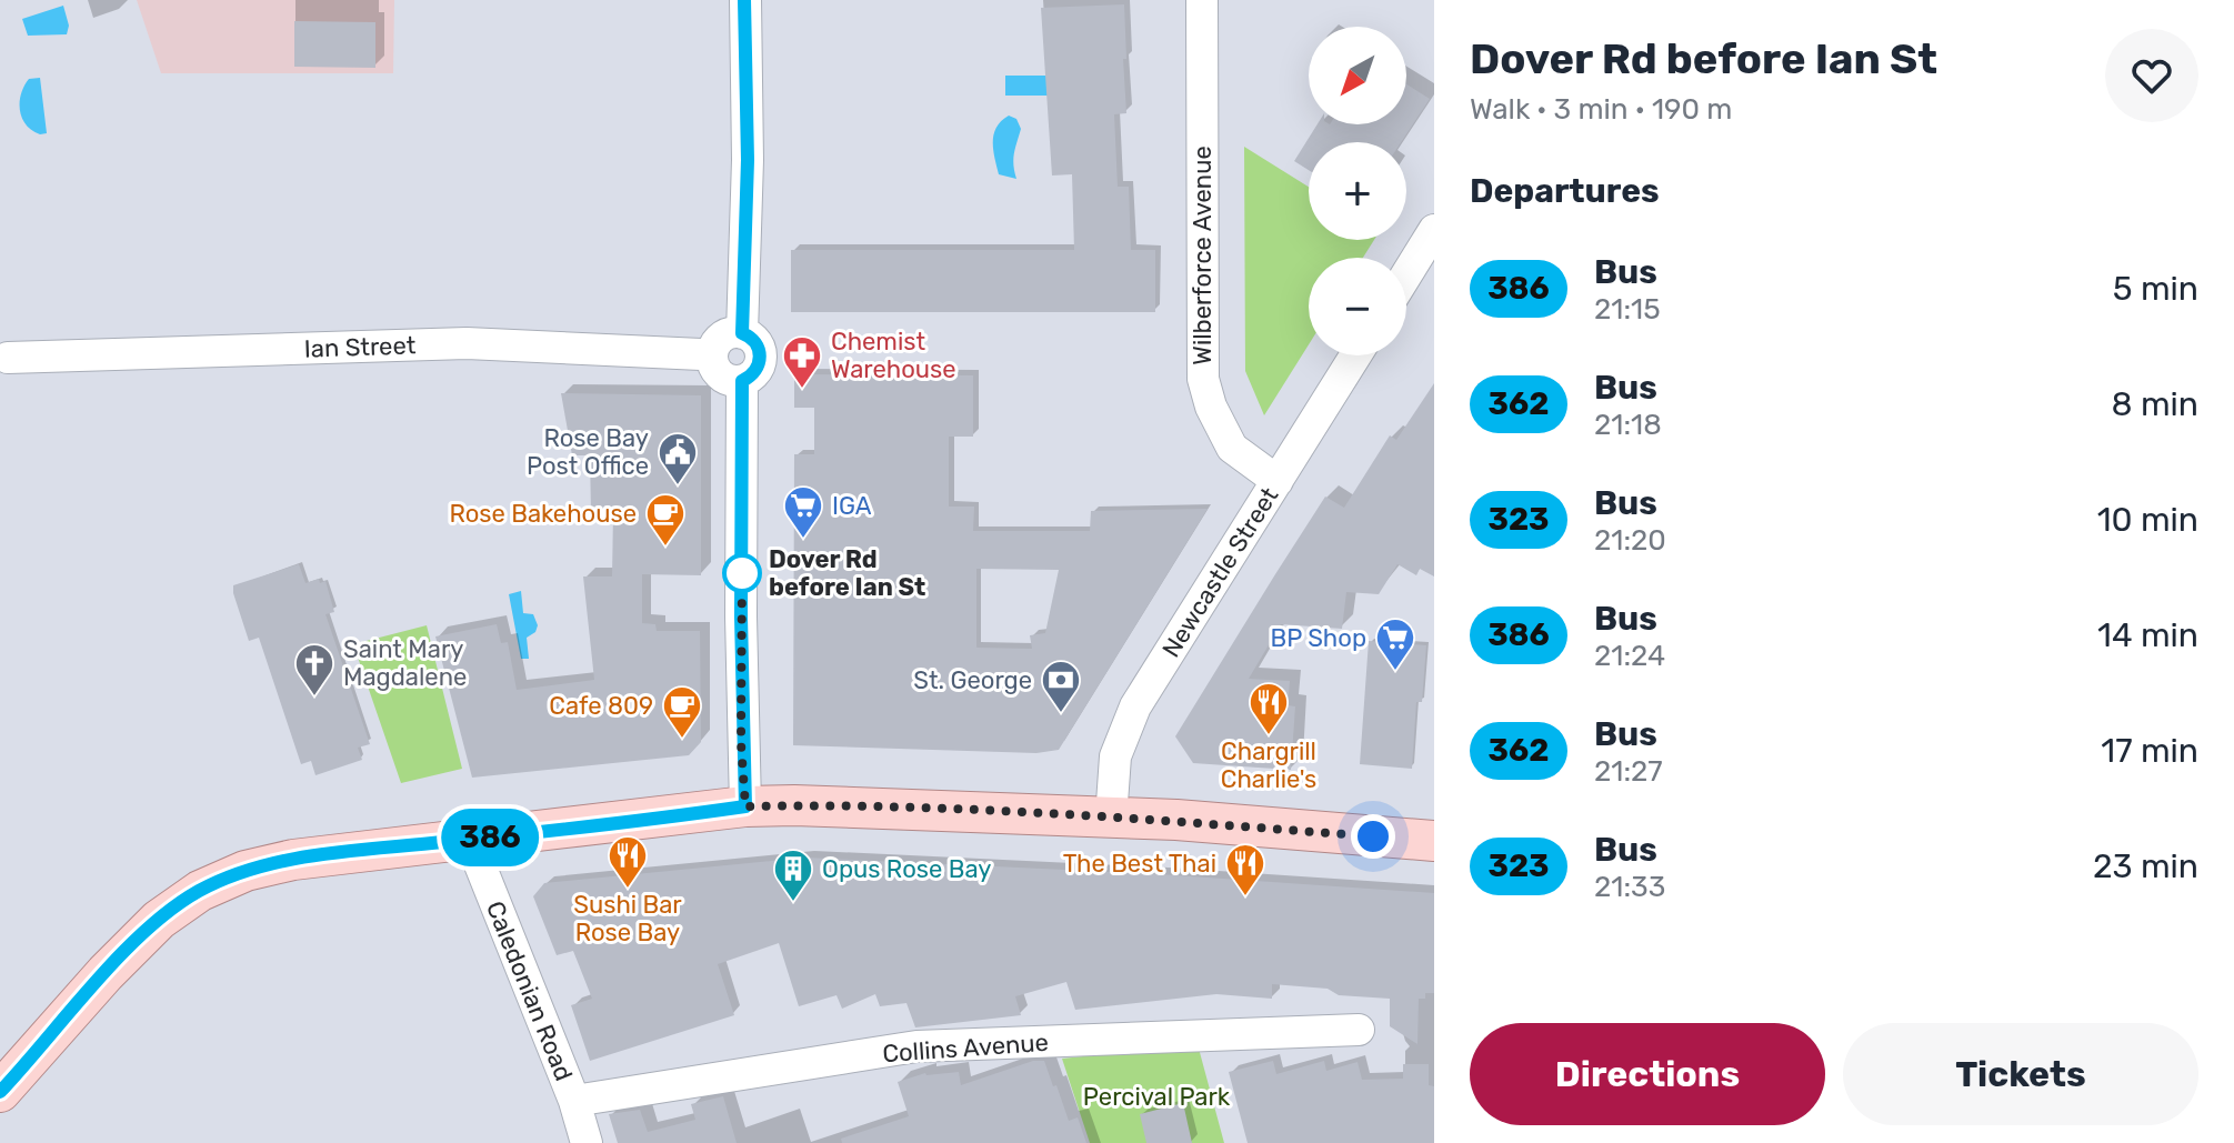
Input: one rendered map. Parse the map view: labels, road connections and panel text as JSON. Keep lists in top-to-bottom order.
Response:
{
  "streets": {
    "street": [
      "Wilberforce Avenue",
      "Ian Street",
      "Newcastle Street",
      "Caledonian Road",
      "Collins Avenue"
    ]
  },
  "crossings": [
    ["Wilberforce Avenue", "Newcastle Street"],
    ["Caledonian Road", "Collins Avenue"]
  ],
  "parks": ["Percival Park"],
  "places": {
    "pharmacy": ["Chemist Warehouse"],
    "public building": ["Rose Bay Post Office"],
    "supermarket": ["IGA", "BP Shop"],
    "cafe": ["Rose Bakehouse", "Cafe 809"],
    "other": ["Dover Rd before Ian St"],
    "church": ["Saint Mary Magdalene"],
    "bank": ["St. George"],
    "restaurant": ["Chargrill Charlie's", "Sushi Bar Rose Bay", "The Best Thai"],
    "building": ["Opus Rose Bay"]
  },
  "lines": ["bus line 386"],
  "north": "bottom left",
  "page": {
    "on_map": "386",
    "heading": [
      ["Dover Rd before Ian St", "Walk · 3 min · 190 m"],
      "Departures"
    ],
    "map_buttons": ["+", "−"],
    "list": [
      {
        "mark": "386",
        "name": "Bus",
        "note": "21:15",
        "value": "5 min"
      },
      {
        "mark": "362",
        "name": "Bus",
        "note": "21:18",
        "value": "8 min"
      },
      {
        "mark": "323",
        "name": "Bus",
        "note": "21:20",
        "value": "10 min"
      },
      {
        "mark": "386",
        "name": "Bus",
        "note": "21:24",
        "value": "14 min"
      },
      {
        "mark": "362",
        "name": "Bus",
        "note": "21:27",
        "value": "17 min"
      },
      {
        "mark": "323",
        "name": "Bus",
        "note": "21:33",
        "value": "23 min"
      }
    ],
    "buttons": ["Directions", "Tickets"]
  }
}
